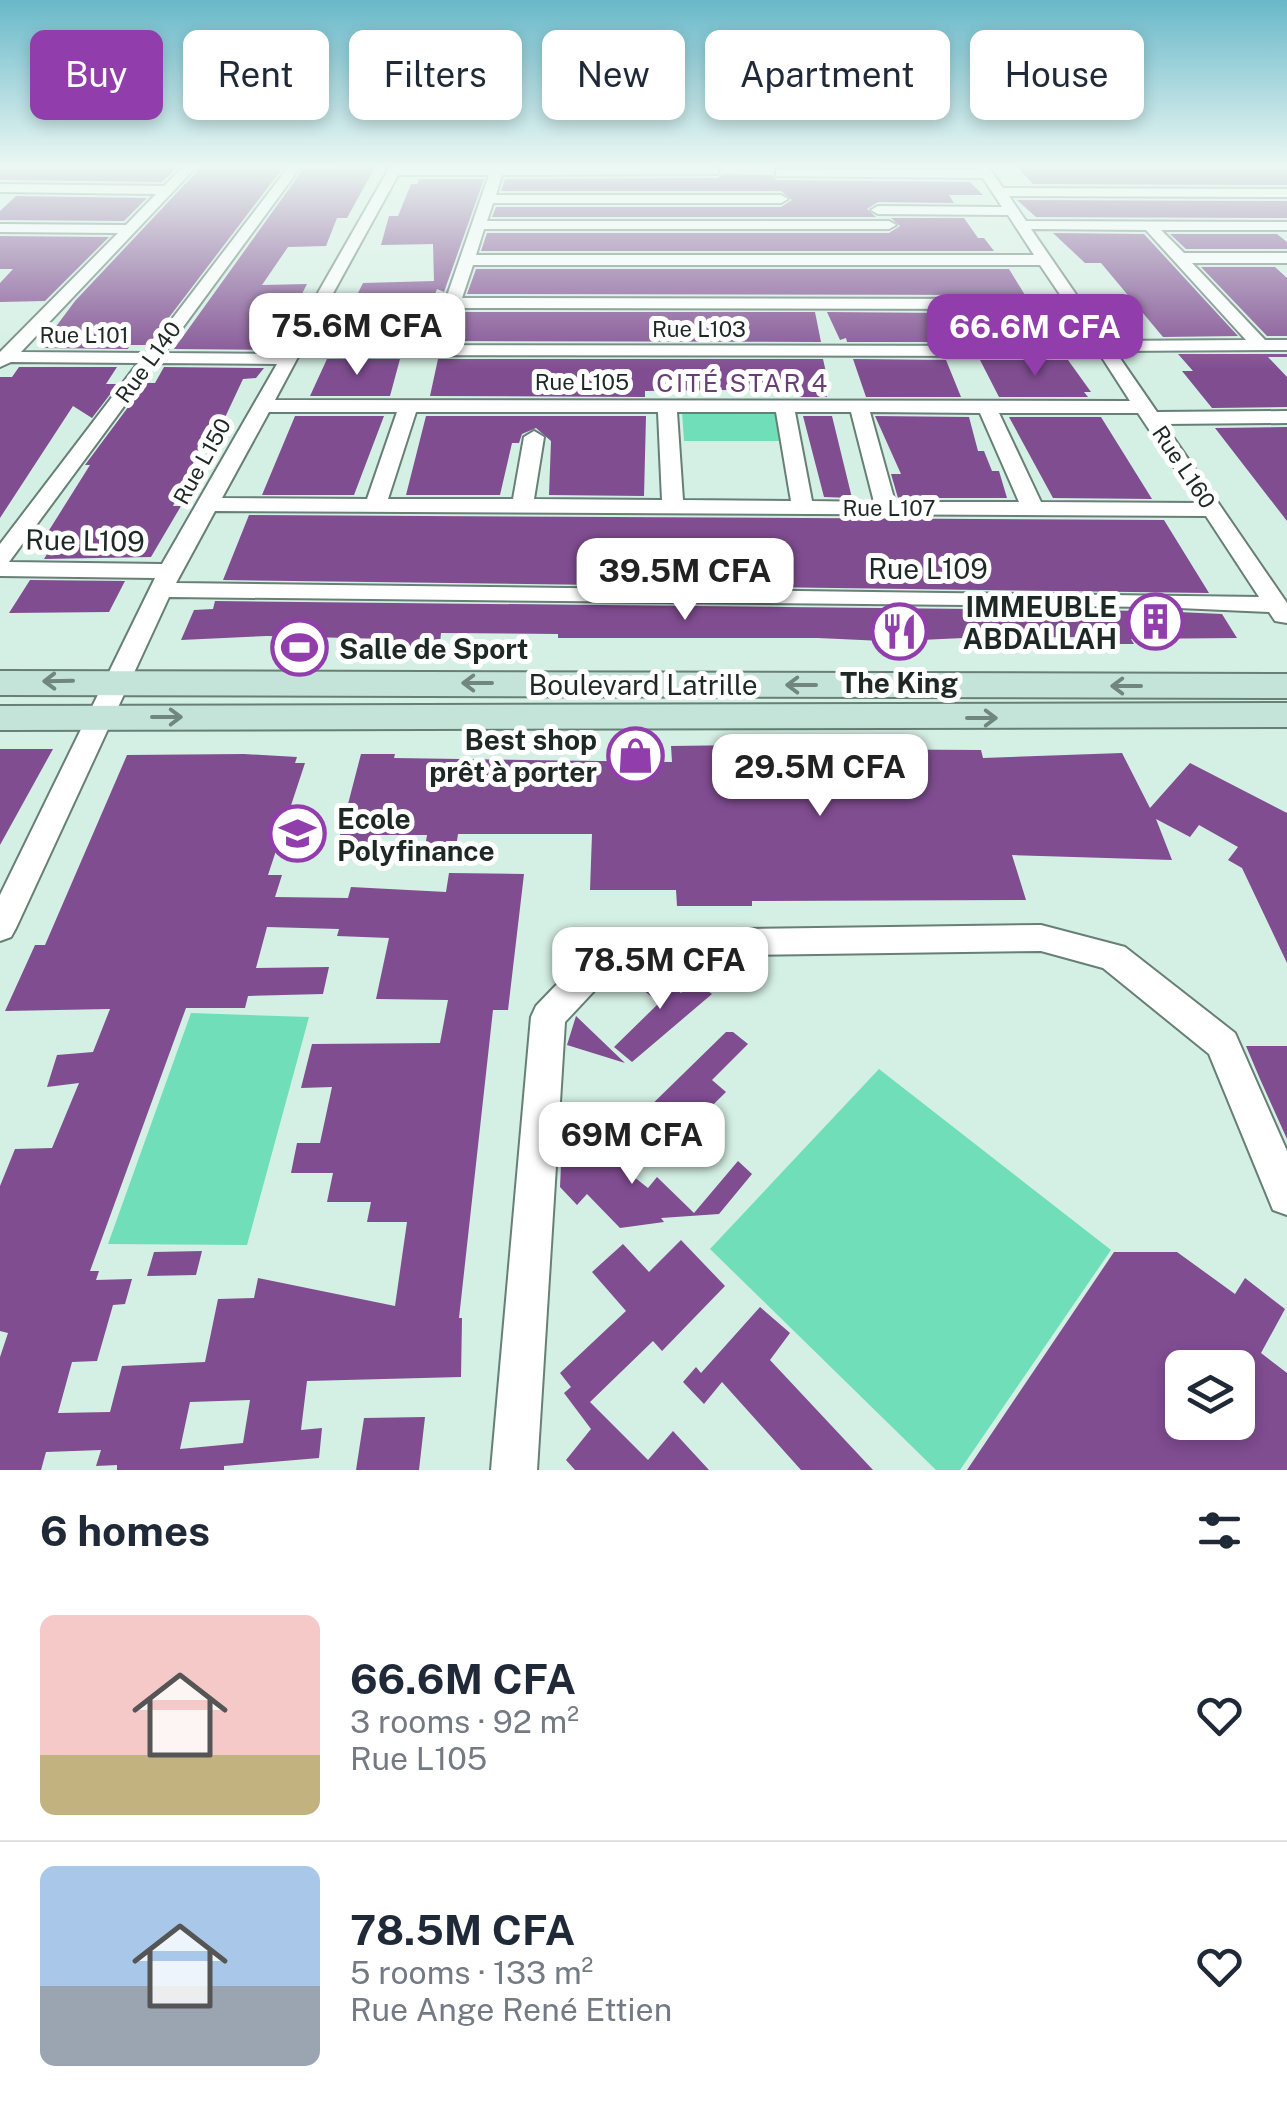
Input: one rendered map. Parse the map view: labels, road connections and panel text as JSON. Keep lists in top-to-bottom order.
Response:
{
  "streets": {
    "main road": ["Boulevard Latrille"],
    "street": [
      "Rue L103",
      "Rue L101",
      "Rue L140",
      "Rue L105",
      "Rue L150",
      "Rue L160",
      "Rue L107",
      "Rue L109"
    ]
  },
  "crossings": [
    ["Rue L103", "Rue L101"],
    ["Rue L103", "Rue L150"],
    ["Rue L103", "Rue L160"],
    ["Rue L101", "Rue L140"],
    ["Rue L101", "Rue L150"],
    ["Rue L105", "Rue L150"],
    ["Rue L105", "Rue L160"],
    ["Rue L150", "Rue L107"],
    ["Rue L150", "Rue L109"],
    ["Rue L150", "Boulevard Latrille"],
    ["Rue L160", "Rue L107"],
    ["Rue L160", "Rue L109"]
  ],
  "districts": ["CITÉ STAR 4"],
  "places": {
    "building": ["IMMEUBLE ABDALLAH"],
    "restaurant": ["The King"],
    "sports": ["Salle de Sport"],
    "shop": ["Best shop prêt à porter"],
    "school or university": ["Ecole Polyfinance"]
  },
  "page": {
    "chip": [
      "Buy",
      "Rent",
      "Filters",
      "New",
      "Apartment",
      "House"
    ],
    "price": [
      "75.6M CFA",
      "66.6M CFA",
      "39.5M CFA",
      "29.5M CFA",
      "78.5M CFA",
      "69M CFA"
    ],
    "heading": "6 homes",
    "list": [
      {
        "name": "66.6M CFA",
        "note": "3 rooms · 92 m² · Rue L105"
      },
      {
        "name": "78.5M CFA",
        "note": "5 rooms · 133 m² · Rue Ange René Ettien"
      }
    ]
  }
}
